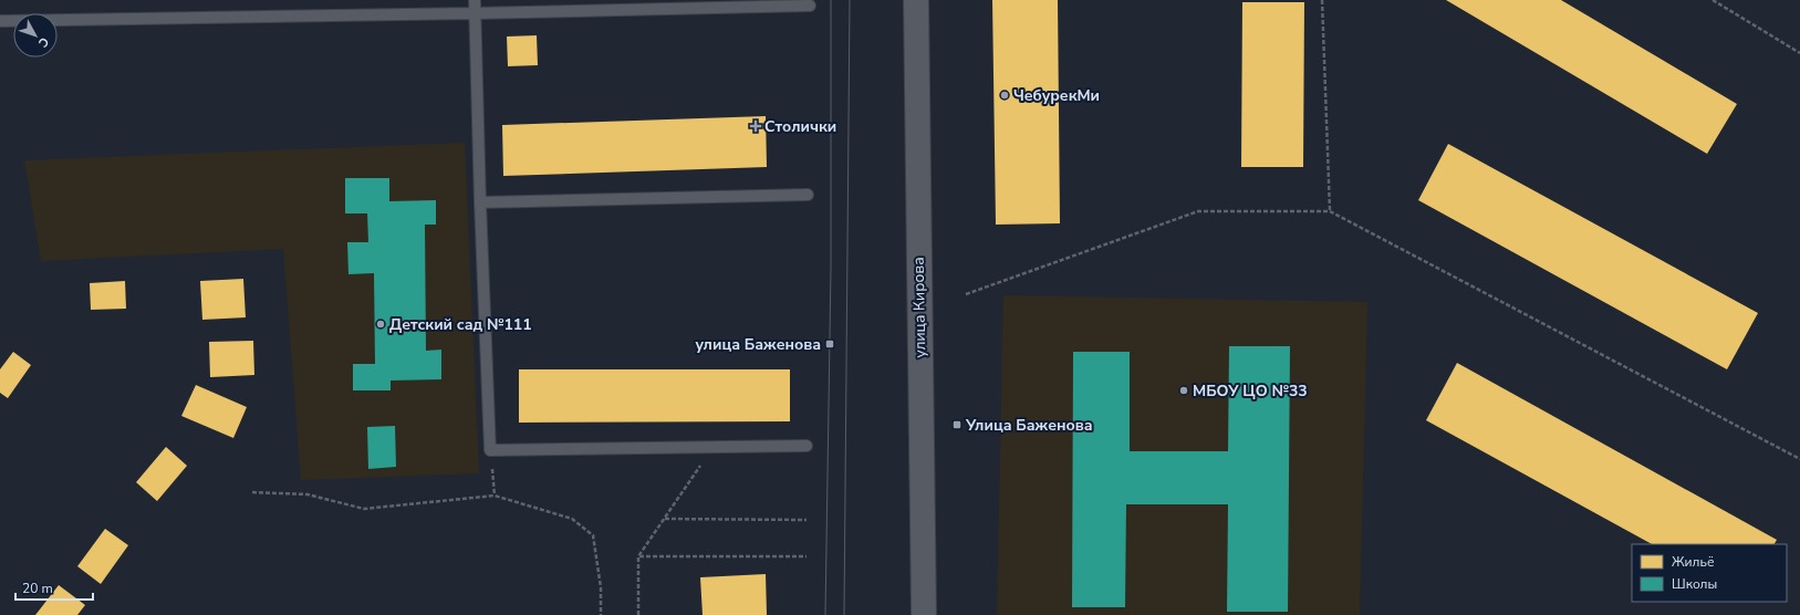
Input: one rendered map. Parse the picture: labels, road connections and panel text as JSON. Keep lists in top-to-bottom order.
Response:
{
  "streets": {
    "street": ["улица Кирова"]
  },
  "places": {
    "other": ["ЧебурекМи", "Детский сад №111", "МБОУ ЦО №33"],
    "health": ["Столички"],
    "transit": ["улица Баженова", "Улица Баженова"]
  },
  "legend": ["Жильё", "Школы"],
  "scale_bar": "20 m",
  "north": "bottom right"
}
